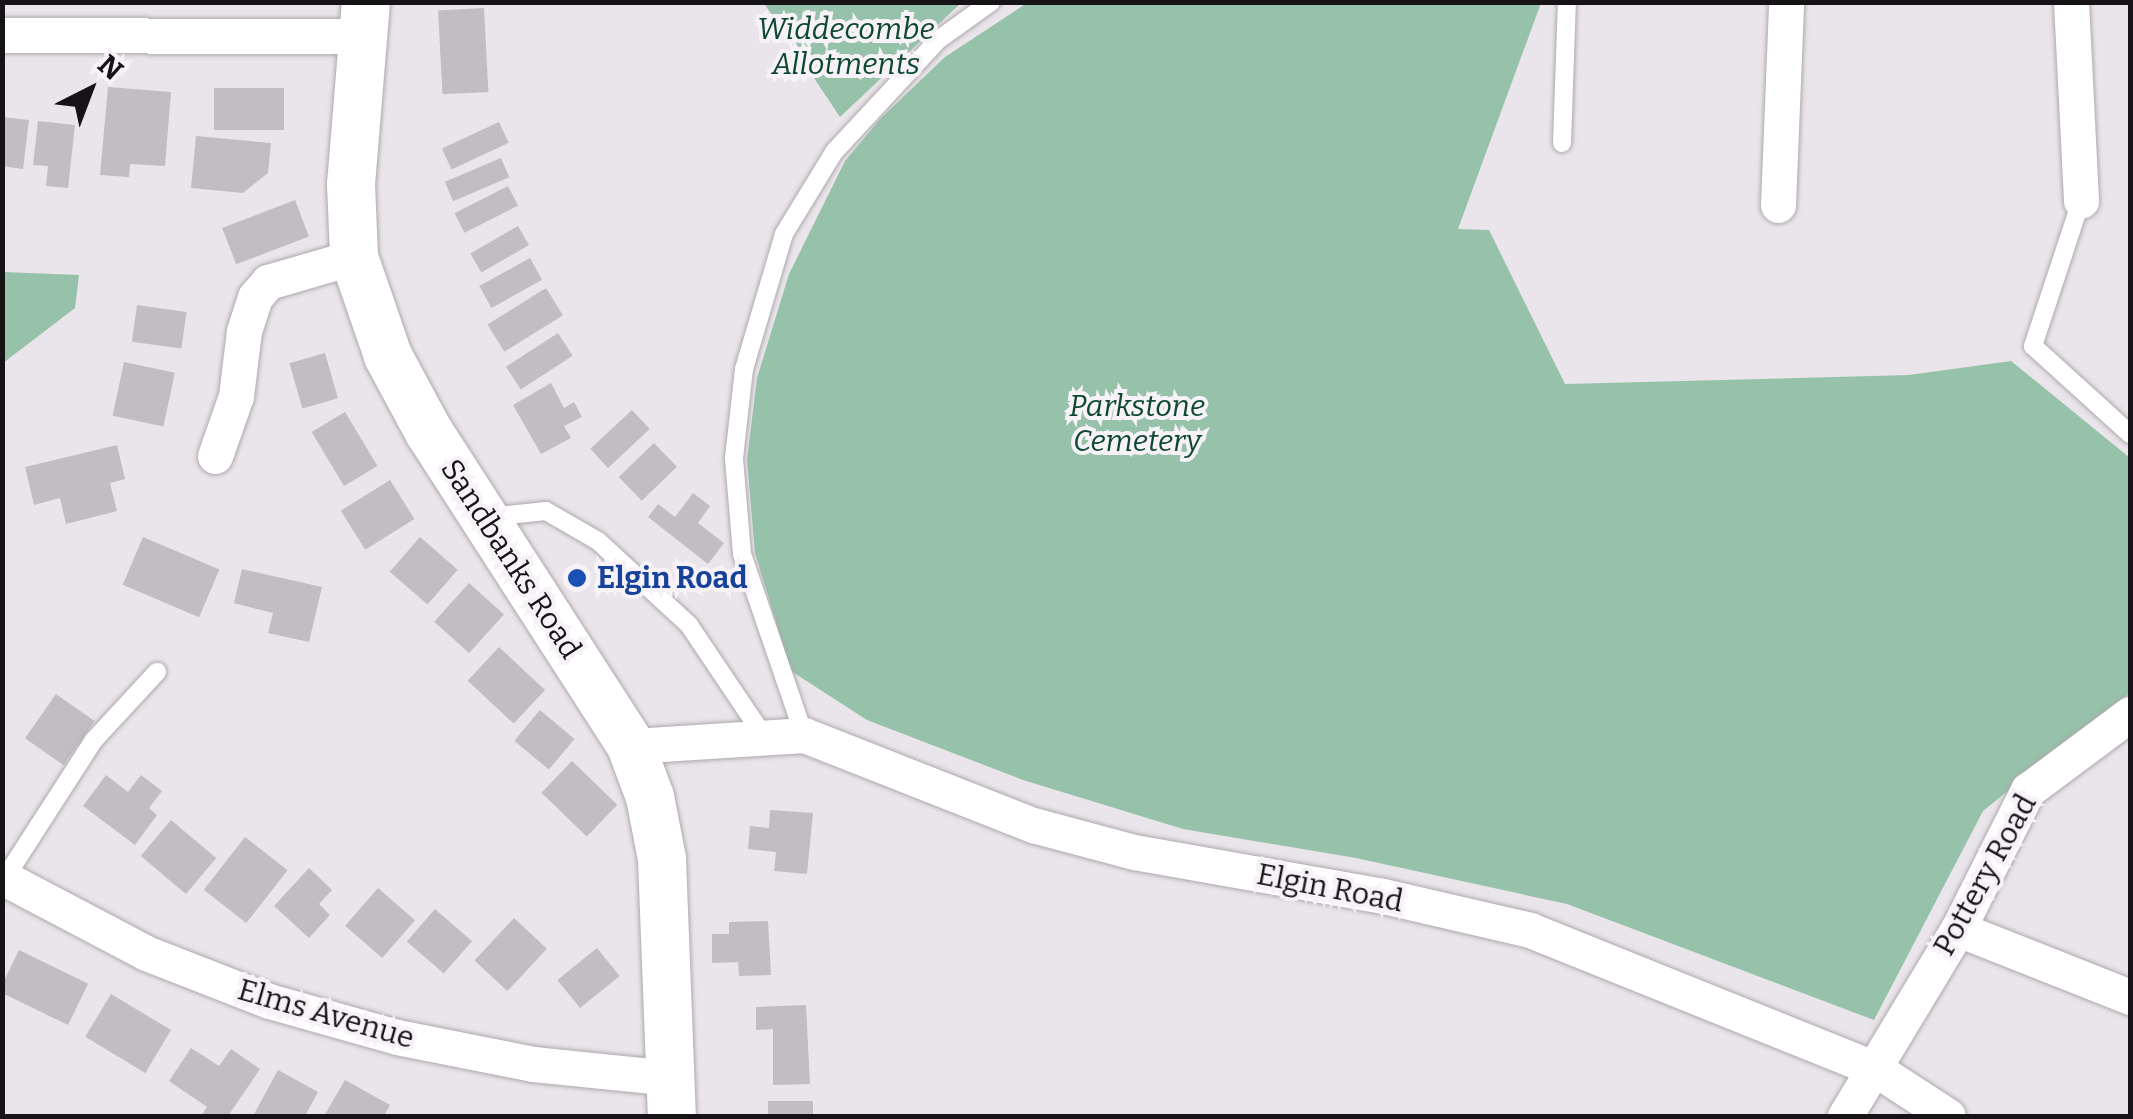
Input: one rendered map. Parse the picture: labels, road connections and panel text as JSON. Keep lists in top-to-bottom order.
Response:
{
  "streets": {
    "main road": ["Sandbanks Road"],
    "street": ["Pottery Road", "Elgin Road", "Elms Avenue"]
  },
  "crossings": [
    ["Sandbanks Road", "Elgin Road"],
    ["Sandbanks Road", "Elms Avenue"],
    ["Pottery Road", "Elgin Road"]
  ],
  "parks": ["Widdecombe Allotments", "Parkstone Cemetery"],
  "places": ["Elgin Road"],
  "north": "top right"
}
